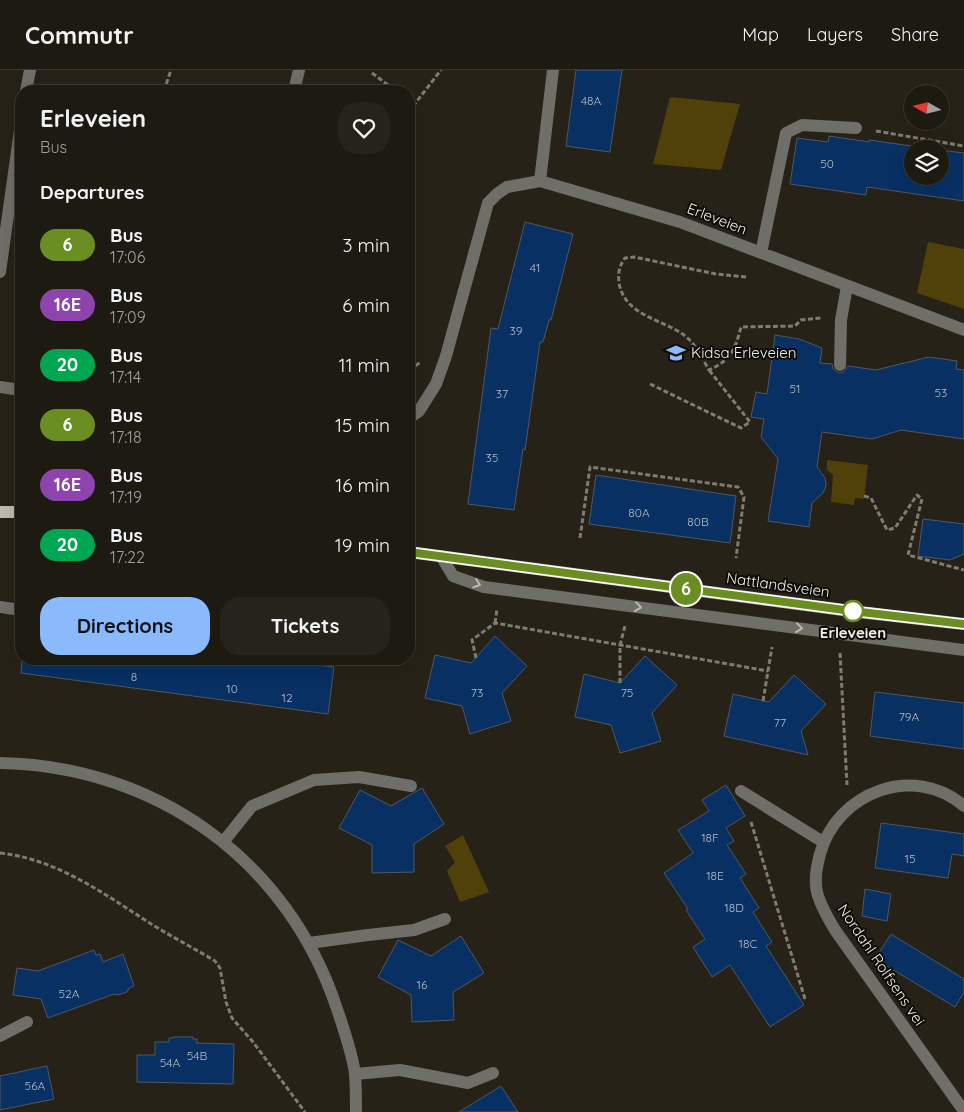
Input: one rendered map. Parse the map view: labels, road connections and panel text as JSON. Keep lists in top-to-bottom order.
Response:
{
  "streets": {
    "main road": ["Nattlandsveien"],
    "street": ["Erleveien", "Nordahl Rolfsens vei"]
  },
  "places": {
    "school or university": ["Kidsa Erleveien"],
    "other": ["Erleveien"]
  },
  "lines": ["bus line 6"],
  "house_numbers": [
    "48A",
    "50",
    "41",
    "39",
    "51",
    "53",
    "37",
    "35",
    "80A",
    "80B",
    "8",
    "10",
    "73",
    "75",
    "12",
    "79A",
    "77",
    "18F",
    "15",
    "18E",
    "18D",
    "18C",
    "16",
    "52A",
    "54B",
    "54A",
    "56A"
  ],
  "north": "left",
  "page": {
    "header": "Commutr",
    "nav": ["Map", "Layers", "Share"],
    "on_map": "6",
    "heading": [
      ["Erleveien", "Bus"],
      "Departures"
    ],
    "list": [
      {
        "mark": "6",
        "name": "Bus",
        "note": "17:06",
        "value": "3 min"
      },
      {
        "mark": "16E",
        "name": "Bus",
        "note": "17:09",
        "value": "6 min"
      },
      {
        "mark": "20",
        "name": "Bus",
        "note": "17:14",
        "value": "11 min"
      },
      {
        "mark": "6",
        "name": "Bus",
        "note": "17:18",
        "value": "15 min"
      },
      {
        "mark": "16E",
        "name": "Bus",
        "note": "17:19",
        "value": "16 min"
      },
      {
        "mark": "20",
        "name": "Bus",
        "note": "17:22",
        "value": "19 min"
      }
    ],
    "buttons": ["Directions", "Tickets"]
  }
}
